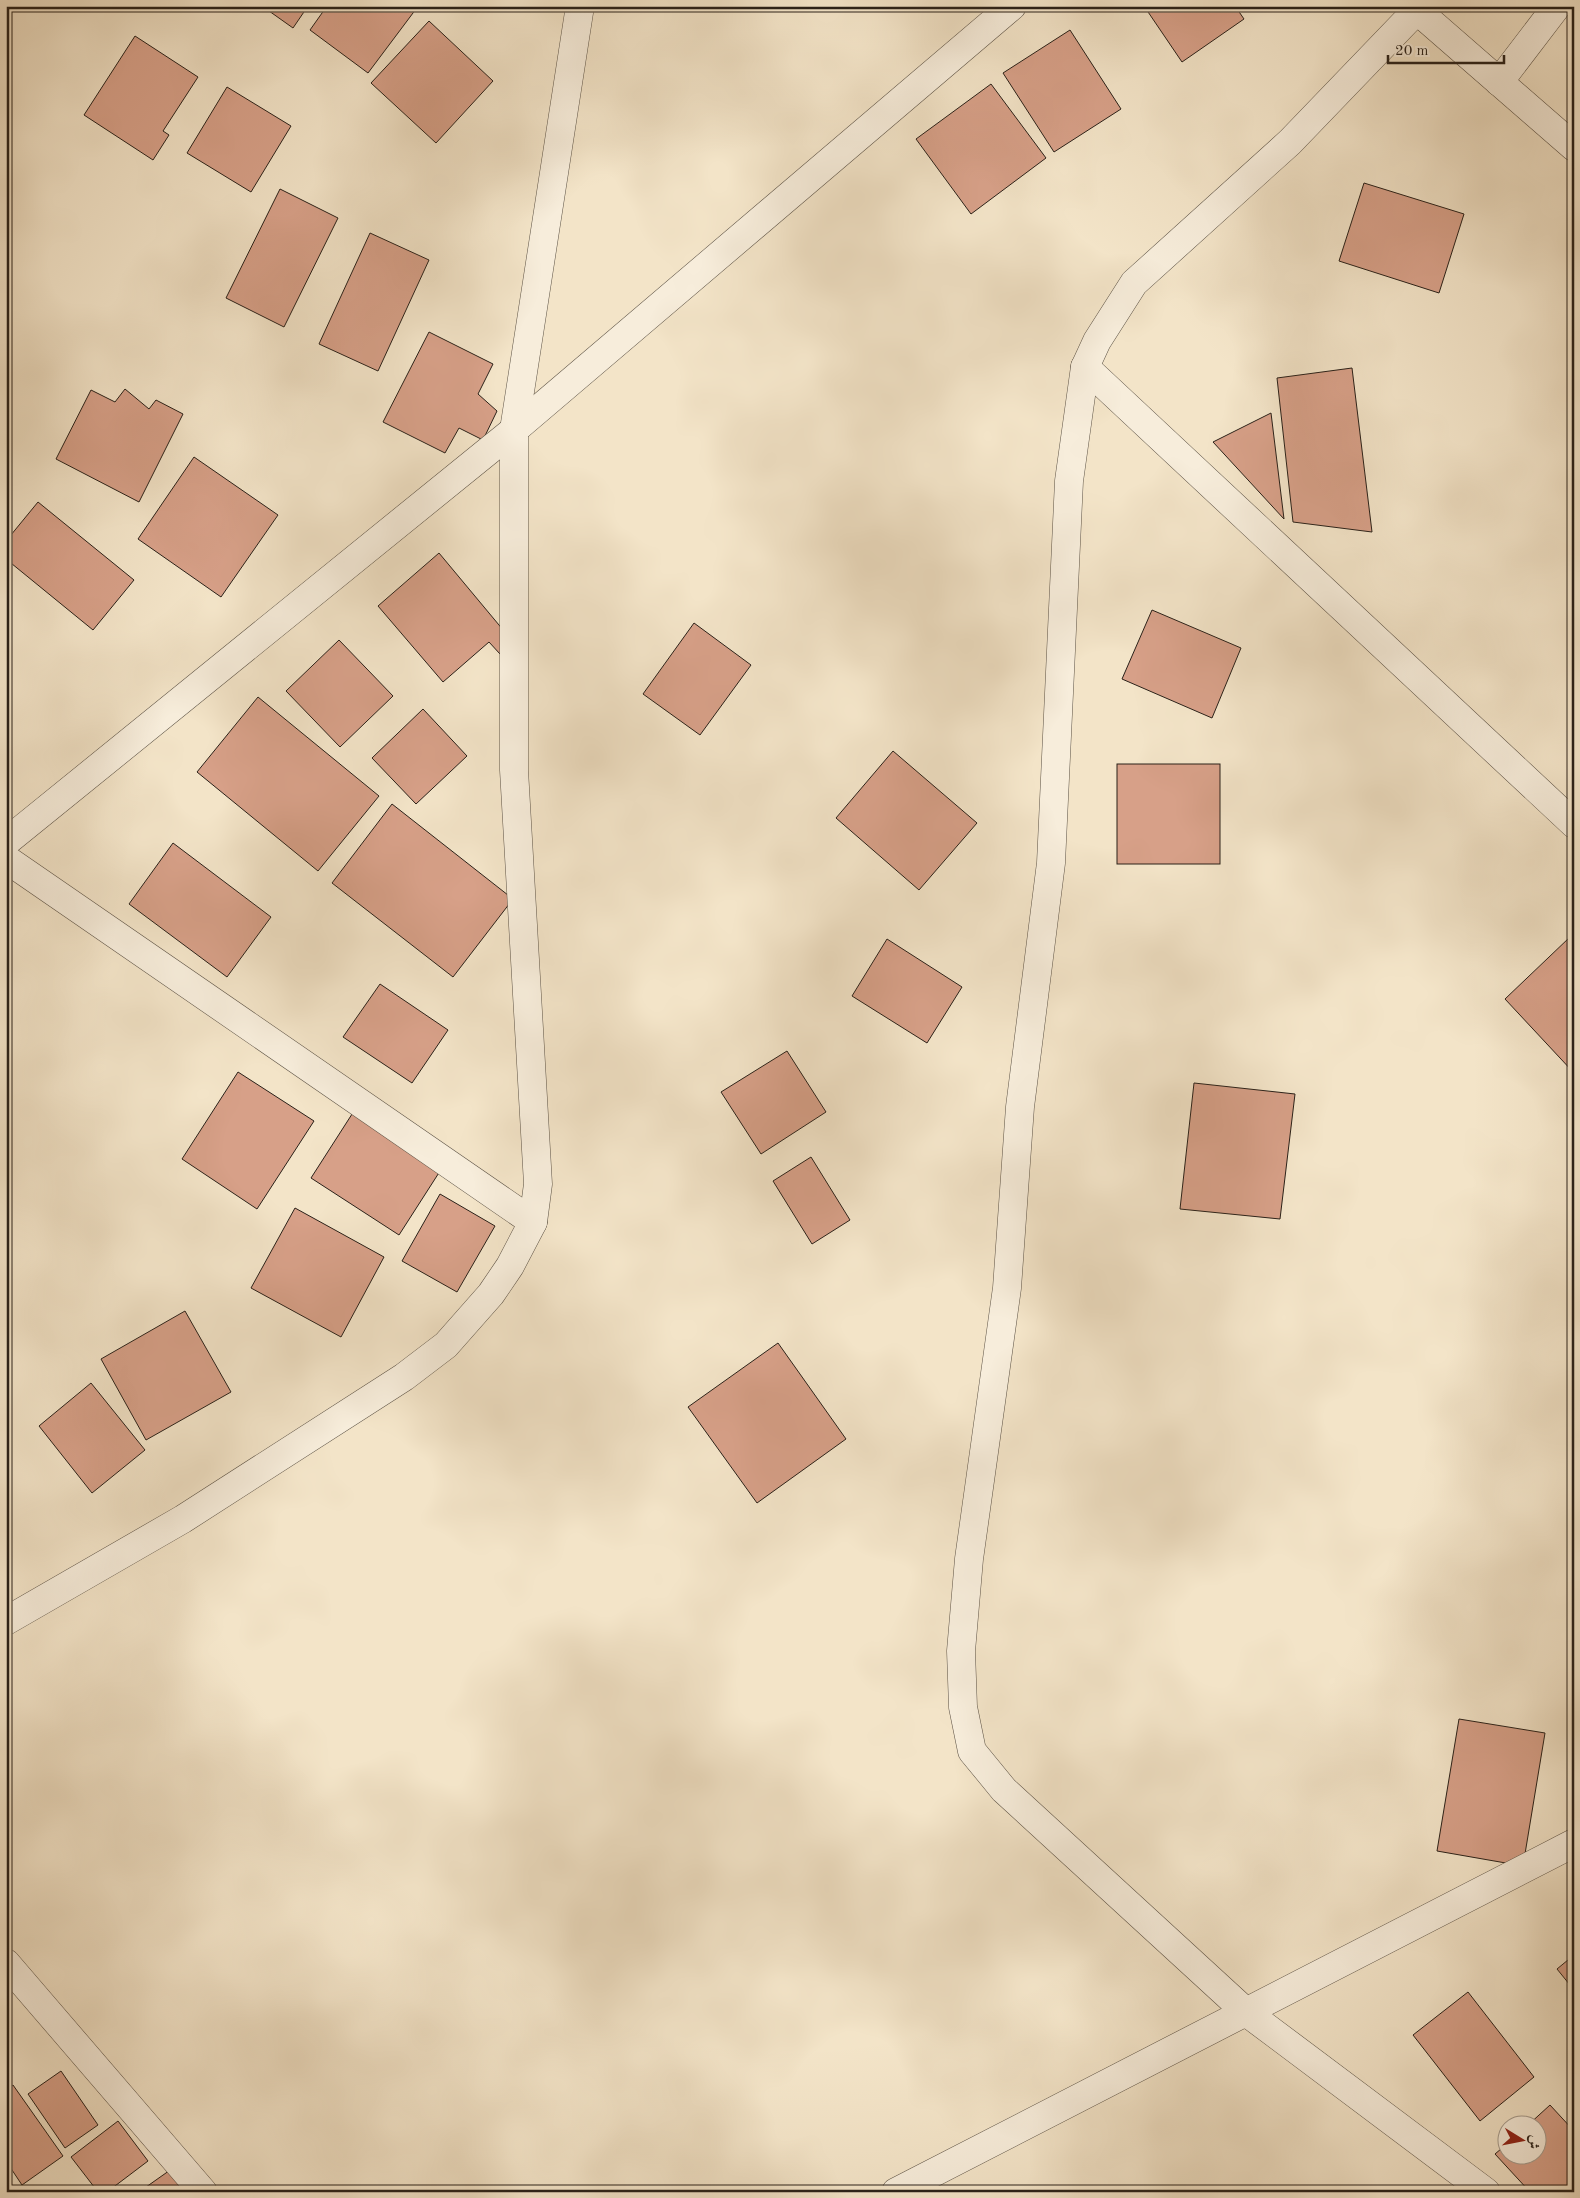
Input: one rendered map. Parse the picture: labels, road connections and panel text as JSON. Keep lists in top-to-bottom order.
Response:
{
  "scale_bar": "20 m",
  "north": "right"
}
